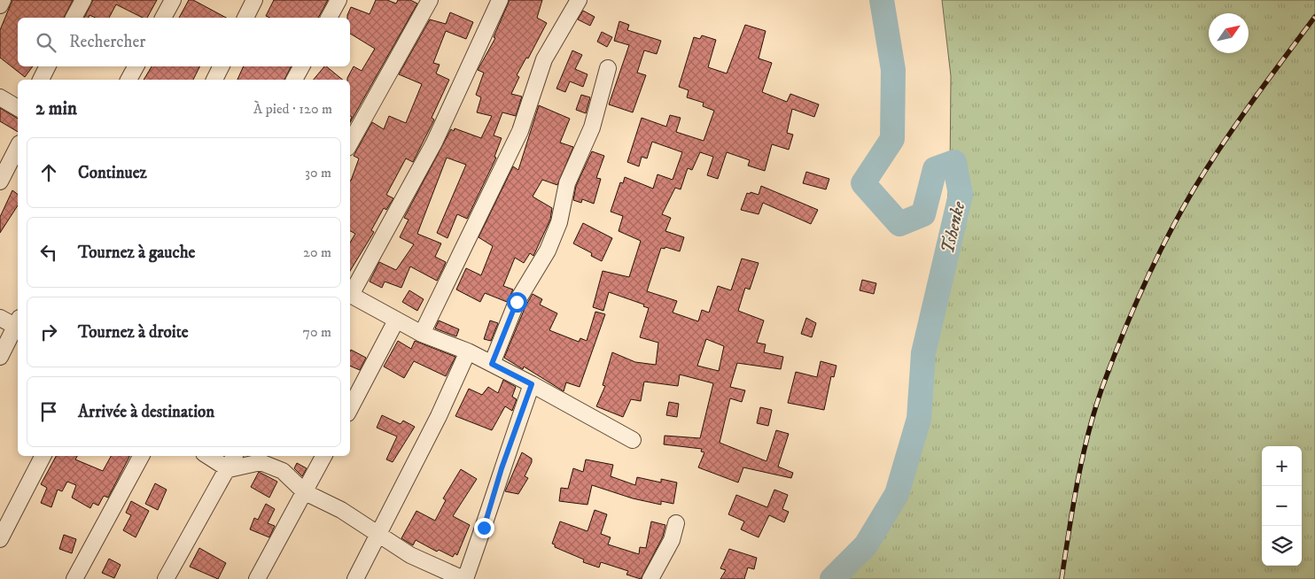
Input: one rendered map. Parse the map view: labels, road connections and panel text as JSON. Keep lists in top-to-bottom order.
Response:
{
  "water": ["Tshenke"],
  "north": "top right",
  "page": {
    "search": "Rechercher",
    "heading": ["2 min", "À pied · 120 m"],
    "list": [
      ["Continuez", "30 m"],
      ["Tournez à gauche", "20 m"],
      ["Tournez à droite", "70 m"],
      "Arrivée à destination"
    ],
    "map_buttons": ["+", "−"]
  }
}
